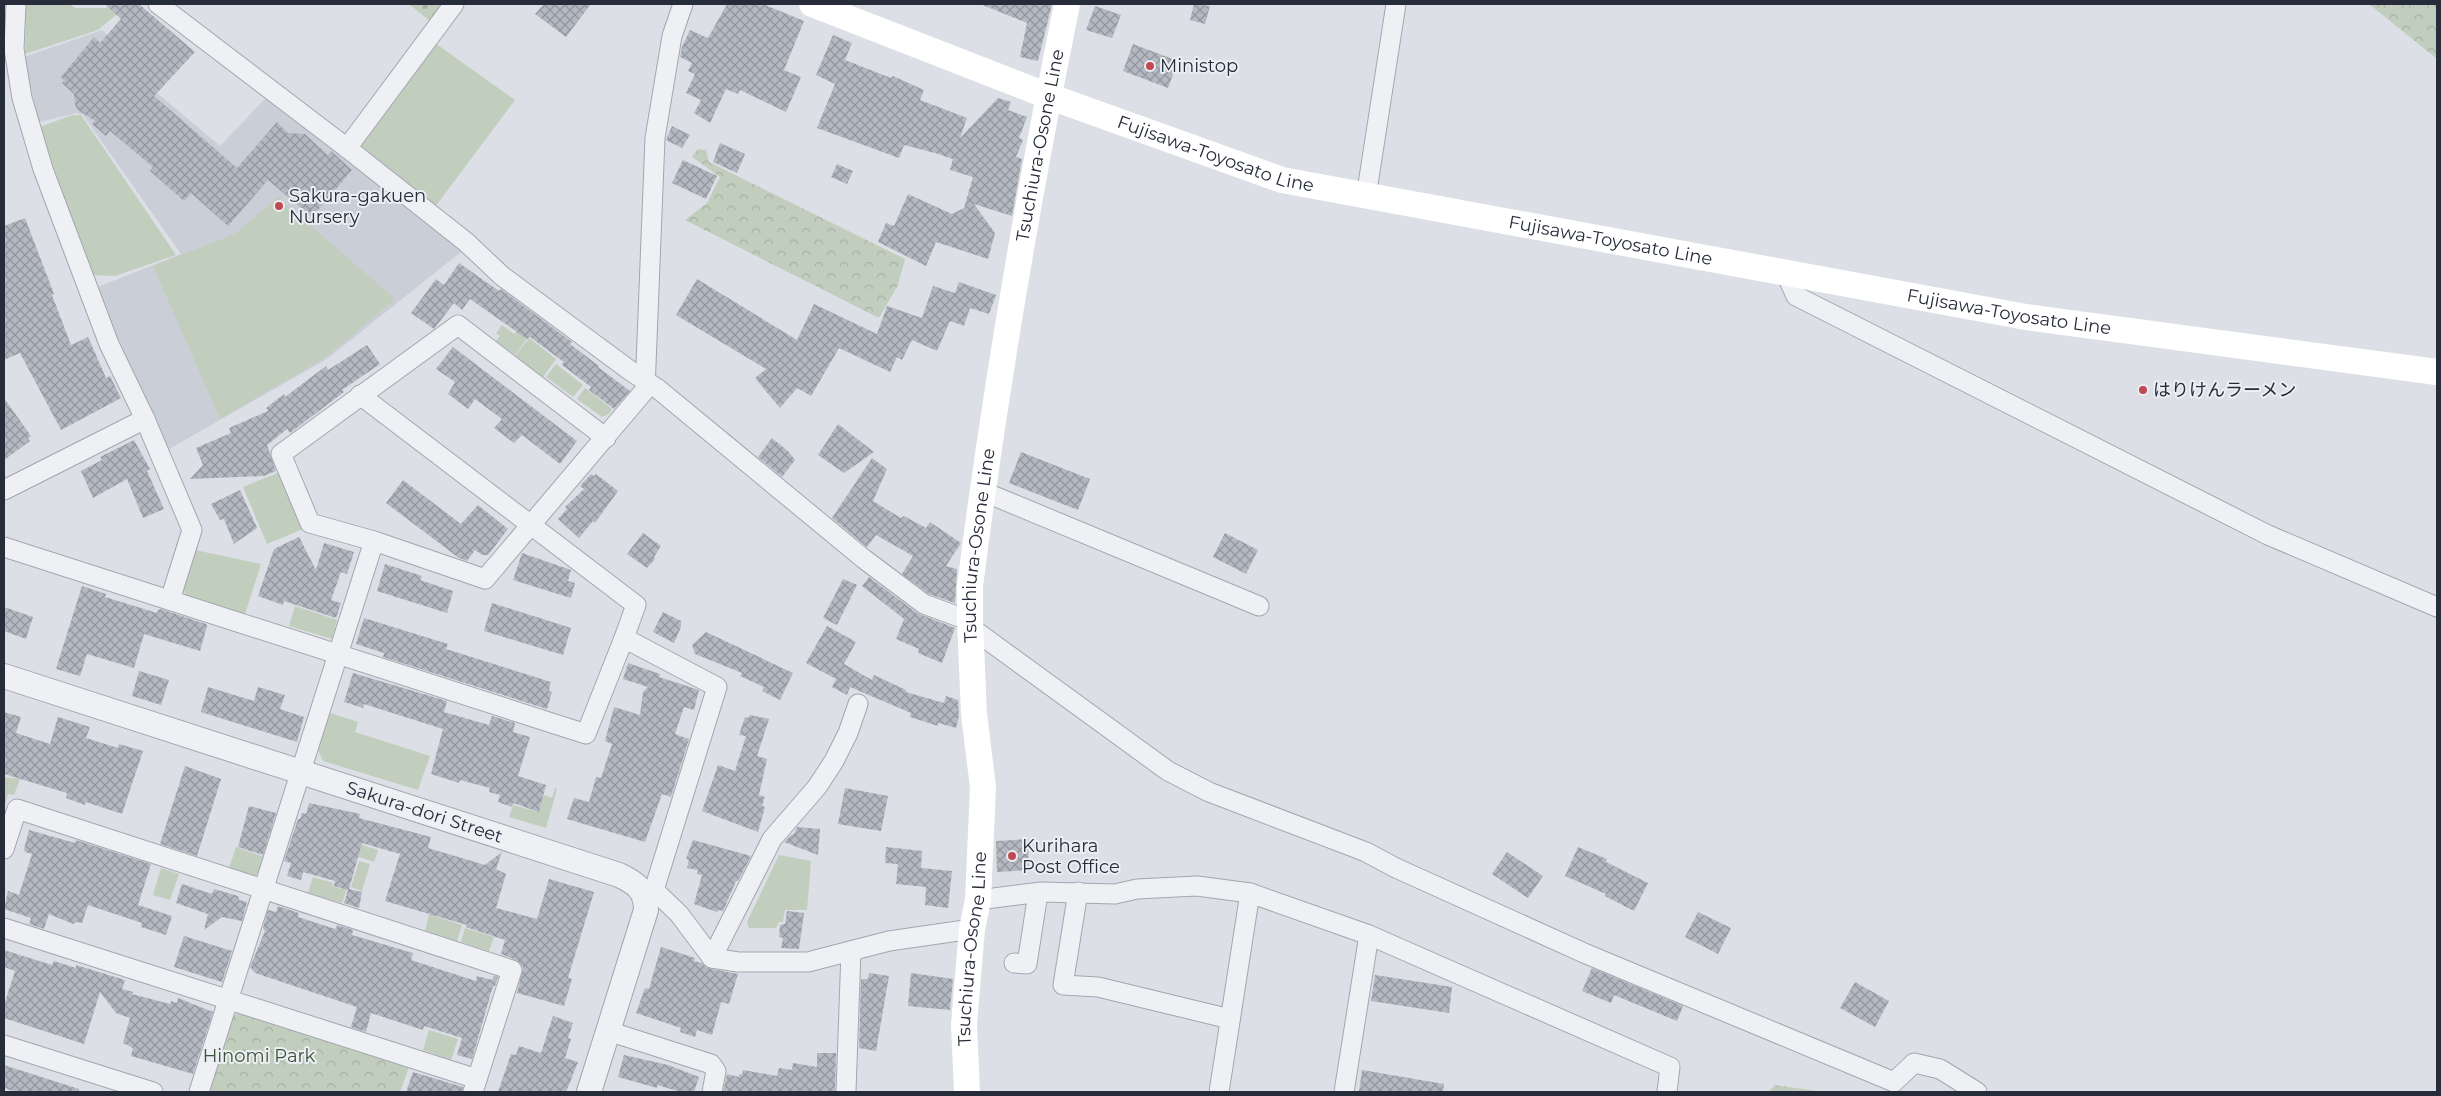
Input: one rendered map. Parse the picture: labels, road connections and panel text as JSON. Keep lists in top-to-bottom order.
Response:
{
  "streets": {
    "main road": ["Tsuchiura-Osone Line", "Fujisawa-Toyosato Line"],
    "street": ["Sakura-dori Street"]
  },
  "crossings": [
    ["Tsuchiura-Osone Line", "Fujisawa-Toyosato Line"]
  ],
  "parks": ["Hinomi Park"],
  "places": [
    "Ministop",
    "Sakura-gakuen Nursery",
    "はりけんラーメン",
    "Kurihara Post Office"
  ]
}
